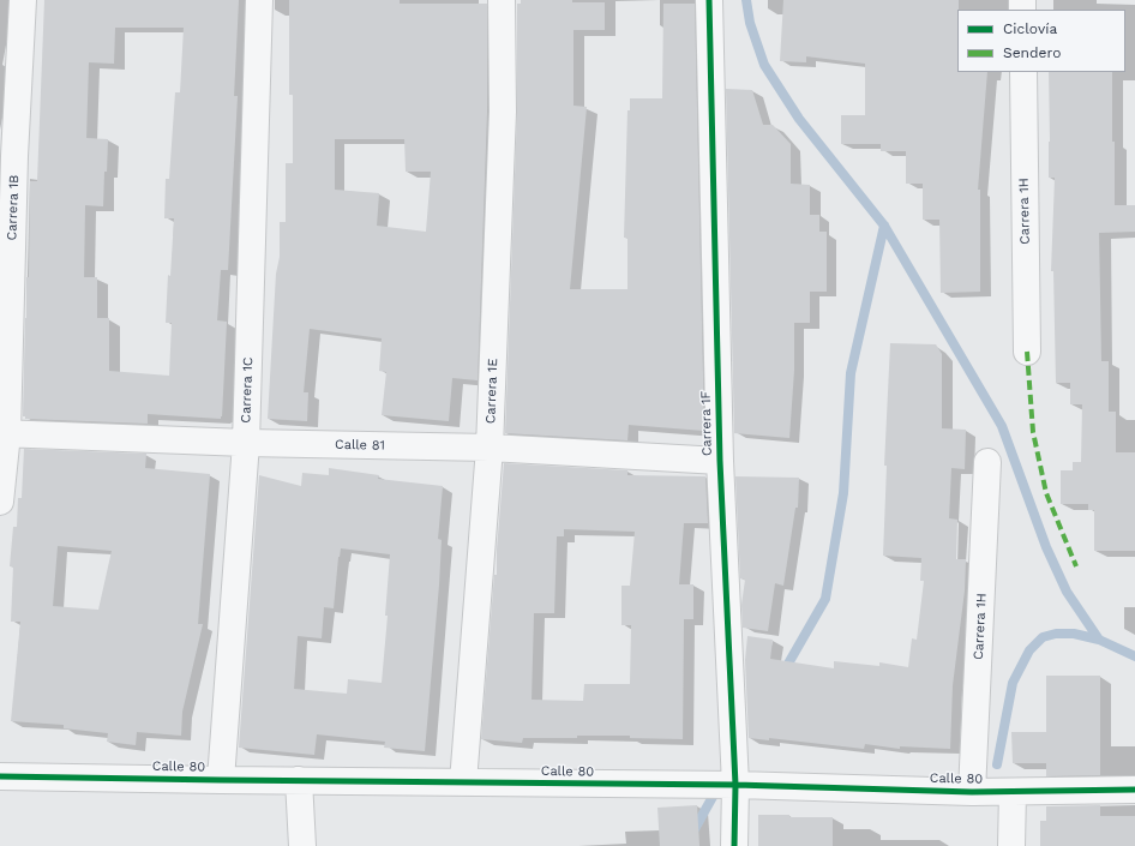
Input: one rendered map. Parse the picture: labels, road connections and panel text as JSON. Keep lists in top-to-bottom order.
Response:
{
  "streets": {
    "street": [
      "Carrera 1B",
      "Carrera 1H",
      "Carrera 1C",
      "Carrera 1E",
      "Carrera 1F",
      "Calle 81",
      "Calle 80"
    ]
  },
  "crossings": [
    ["Carrera 1B", "Calle 81"],
    ["Carrera 1H", "Calle 80"],
    ["Carrera 1C", "Calle 81"],
    ["Carrera 1C", "Calle 80"],
    ["Carrera 1E", "Calle 81"],
    ["Carrera 1E", "Calle 80"],
    ["Carrera 1F", "Calle 81"],
    ["Carrera 1F", "Calle 80"]
  ],
  "legend": ["Ciclovía", "Sendero"]
}
